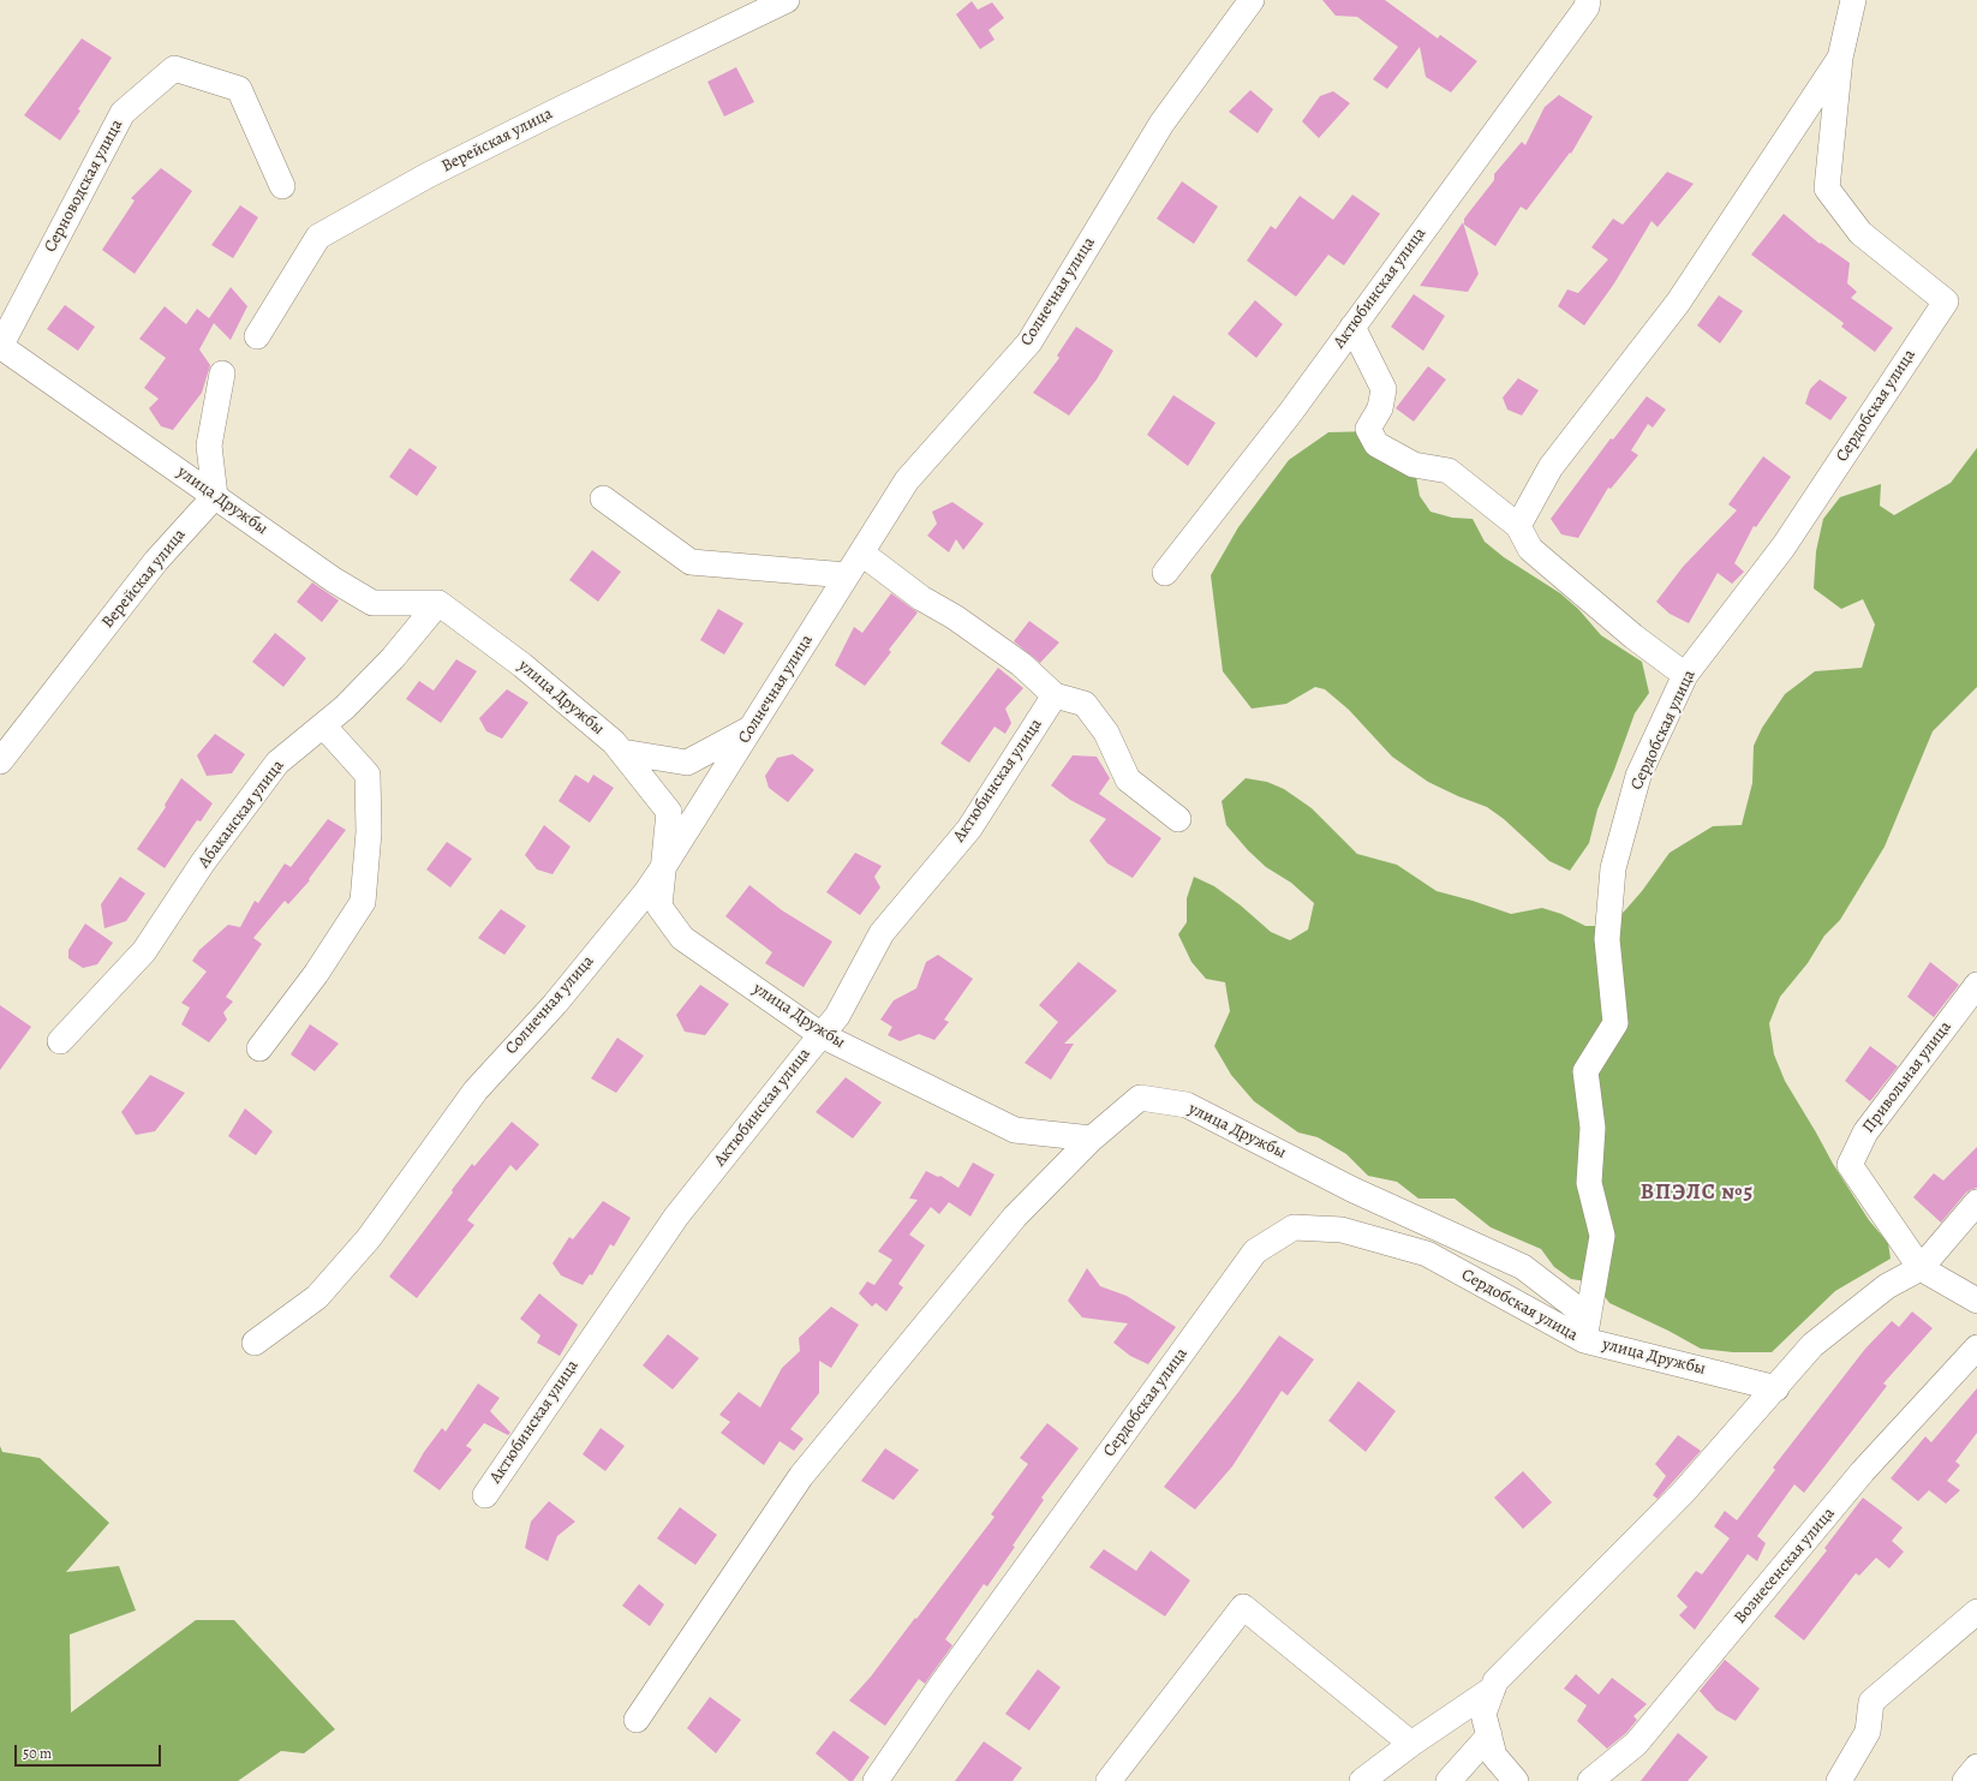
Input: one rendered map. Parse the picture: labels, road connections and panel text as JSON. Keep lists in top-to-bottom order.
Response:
{
  "streets": {
    "street": [
      "Верейская улица",
      "Серноводская улица",
      "Актюбинская улица",
      "Солнечная улица",
      "Сердобская улица",
      "улица Дружбы",
      "Абаканская улица",
      "Привольная улица",
      "Вознесенская улица"
    ]
  },
  "crossings": [
    ["Верейская улица", "улица Дружбы"],
    ["Серноводская улица", "улица Дружбы"],
    ["Актюбинская улица", "улица Дружбы"],
    ["Солнечная улица", "улица Дружбы"],
    ["Сердобская улица", "улица Дружбы"],
    ["улица Дружбы", "Абаканская улица"]
  ],
  "districts": ["ВПЭЛС №5"],
  "scale_bar": "50 m"
}
